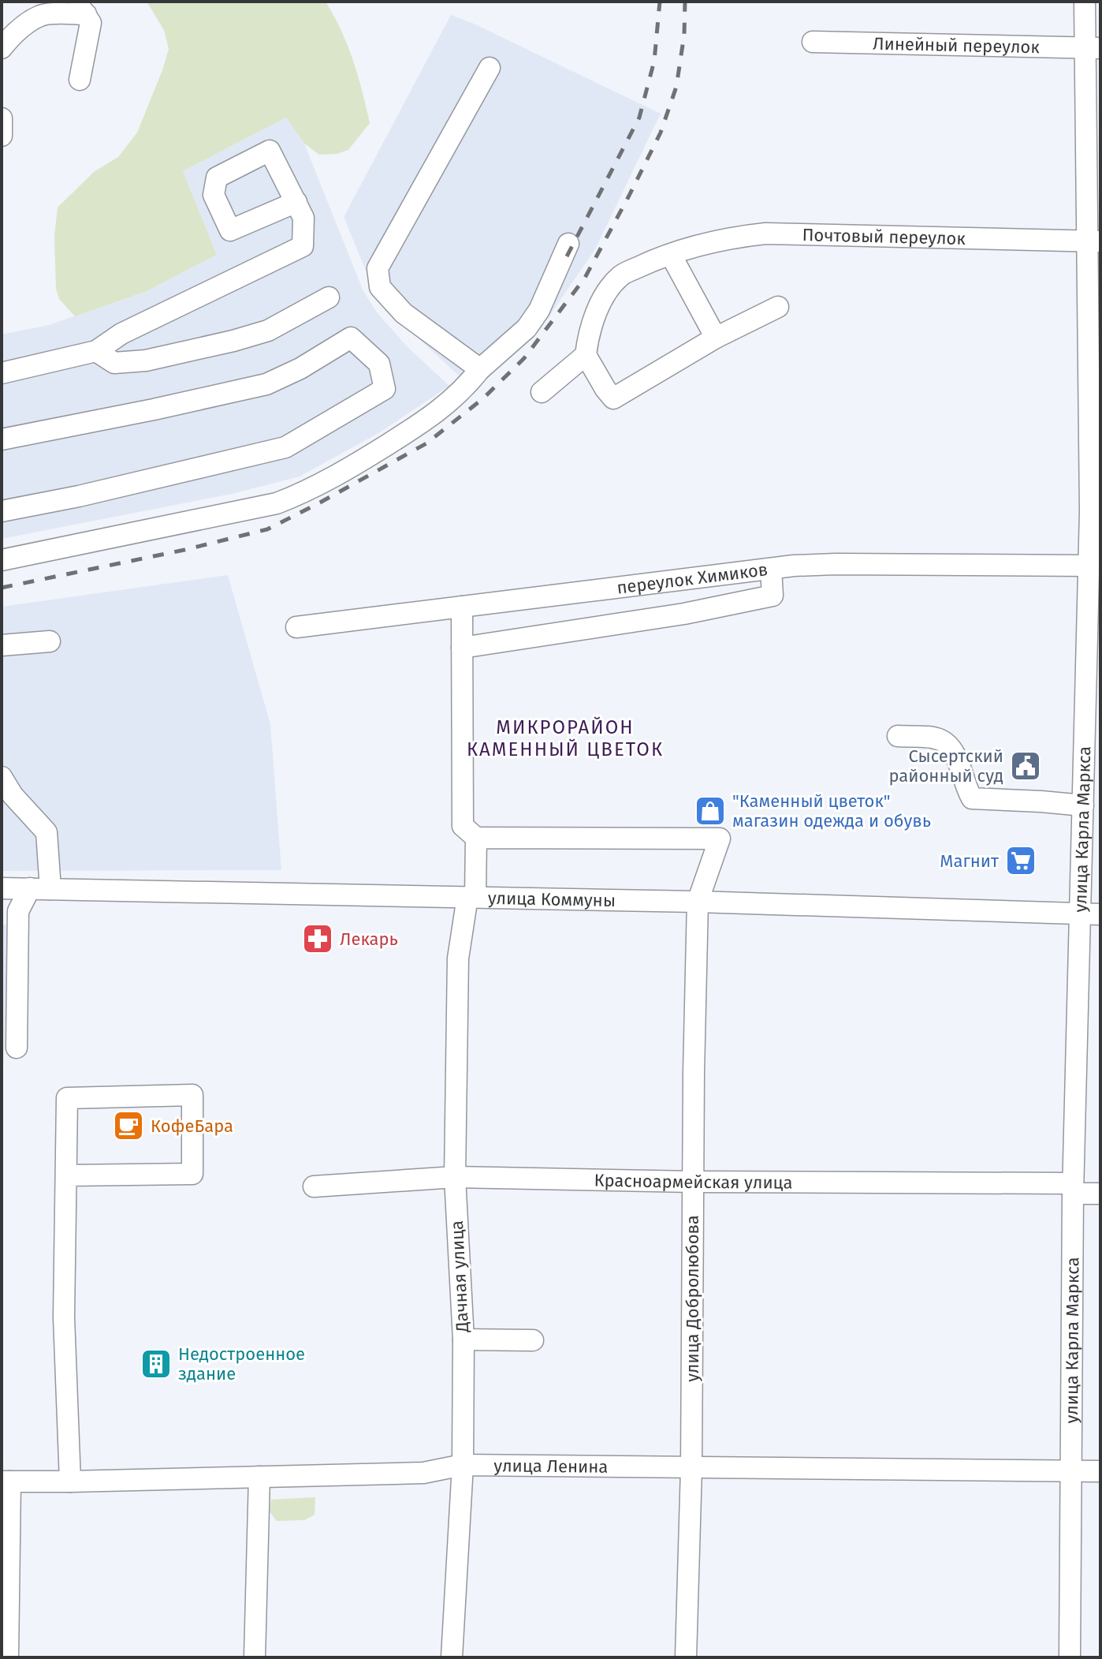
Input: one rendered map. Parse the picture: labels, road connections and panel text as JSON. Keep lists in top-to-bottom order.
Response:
{
  "streets": {
    "street": [
      "Линейный переулок",
      "Почтовый переулок",
      "переулок Химиков",
      "улица Карла Маркса",
      "улица Коммуны",
      "Красноармейская улица",
      "Дачная улица",
      "улица Добролюбова",
      "улица Ленина"
    ]
  },
  "crossings": [
    ["Линейный переулок", "улица Карла Маркса"],
    ["Почтовый переулок", "улица Карла Маркса"],
    ["переулок Химиков", "улица Карла Маркса"],
    ["улица Карла Маркса", "улица Коммуны"],
    ["улица Карла Маркса", "Красноармейская улица"],
    ["улица Карла Маркса", "улица Ленина"],
    ["улица Коммуны", "Дачная улица"],
    ["улица Коммуны", "улица Добролюбова"],
    ["Красноармейская улица", "Дачная улица"],
    ["Красноармейская улица", "улица Добролюбова"],
    ["Дачная улица", "улица Добролюбова"],
    ["Дачная улица", "улица Ленина"],
    ["улица Добролюбова", "улица Ленина"]
  ],
  "districts": ["МИКРОРАЙОН КАМЕННЫЙ ЦВЕТОК"],
  "places": {
    "public building": ["Сысертский районный суд"],
    "shop": ["\"Каменный цветок\" магазин одежда и обувь"],
    "supermarket": ["Магнит"],
    "pharmacy": ["Лекарь"],
    "cafe": ["КофеБара"],
    "building": ["Недостроенное здание"]
  }
}
